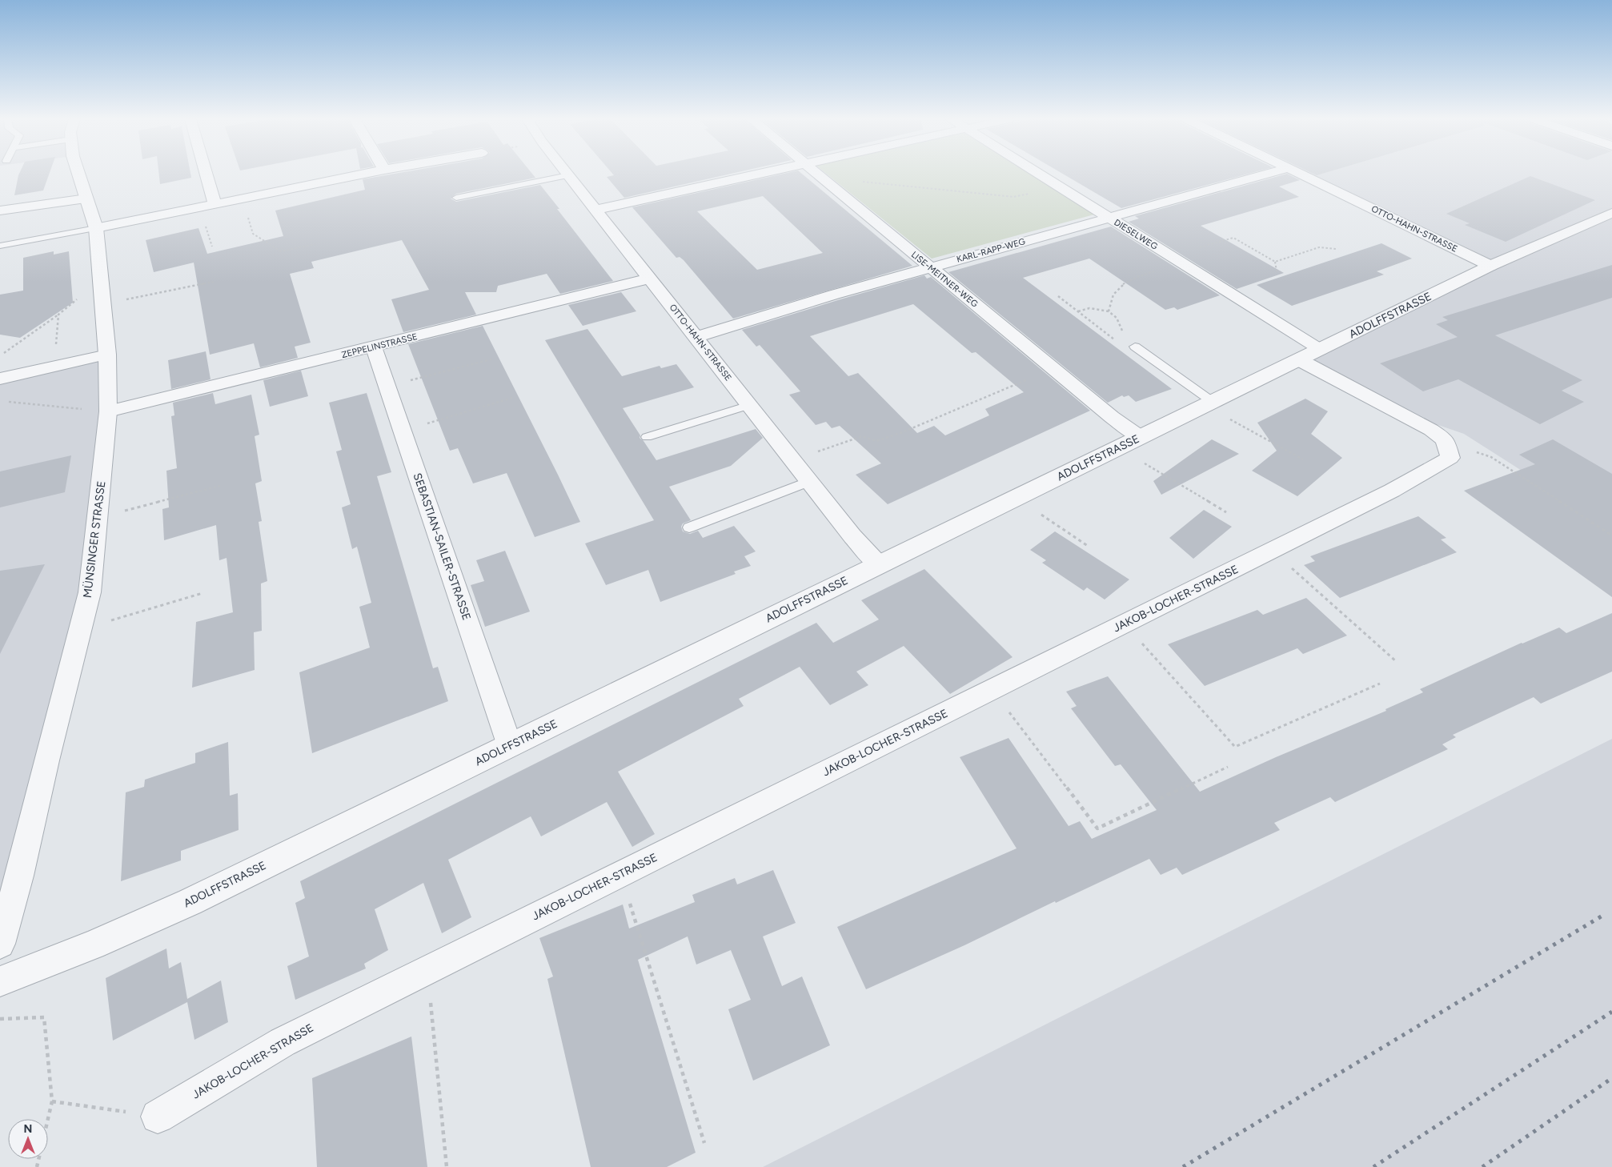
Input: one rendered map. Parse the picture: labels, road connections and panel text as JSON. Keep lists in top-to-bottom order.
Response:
{
  "streets": {
    "street": [
      "OTTO-HAHN-STRASSE",
      "DIESELWEG",
      "KARL-RAPP-WEG",
      "LISE-MEITNER-WEG",
      "ADOLFFSTRASSE",
      "ZEPPELINSTRASSE",
      "MÜNSINGER STRASSE",
      "SEBASTIAN-SAILER-STRASSE",
      "JAKOB-LOCHER-STRASSE"
    ]
  },
  "crossings": [
    ["OTTO-HAHN-STRASSE", "KARL-RAPP-WEG"],
    ["OTTO-HAHN-STRASSE", "ADOLFFSTRASSE"],
    ["OTTO-HAHN-STRASSE", "ZEPPELINSTRASSE"],
    ["DIESELWEG", "KARL-RAPP-WEG"],
    ["DIESELWEG", "ADOLFFSTRASSE"],
    ["KARL-RAPP-WEG", "LISE-MEITNER-WEG"],
    ["LISE-MEITNER-WEG", "ADOLFFSTRASSE"],
    ["ADOLFFSTRASSE", "SEBASTIAN-SAILER-STRASSE"],
    ["ZEPPELINSTRASSE", "MÜNSINGER STRASSE"],
    ["ZEPPELINSTRASSE", "SEBASTIAN-SAILER-STRASSE"]
  ],
  "north": "top"
}
